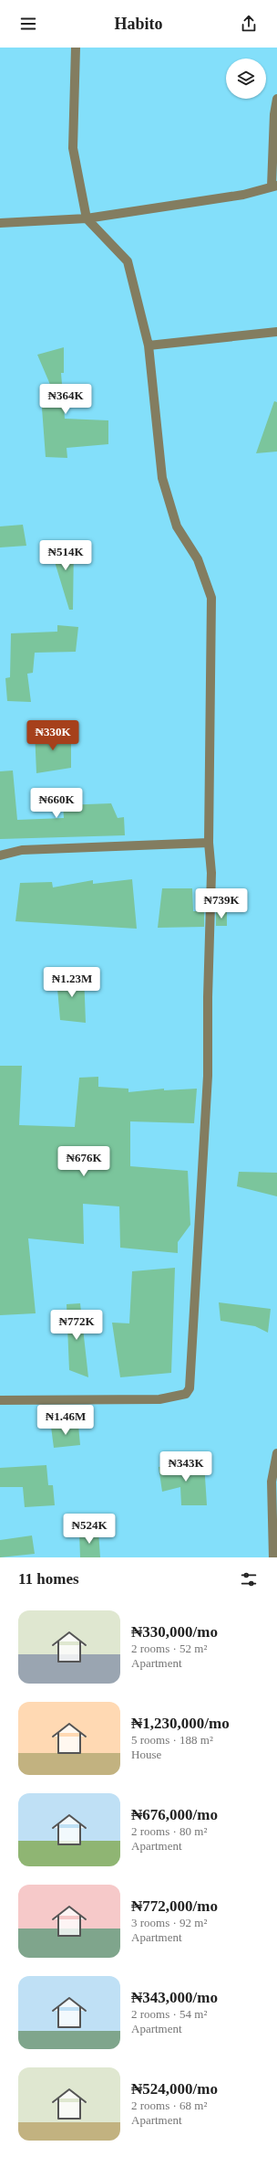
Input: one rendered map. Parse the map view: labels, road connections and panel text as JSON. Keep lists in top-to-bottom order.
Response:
{
  "page": {
    "header": "Habito",
    "price": [
      "₦364K",
      "₦514K",
      "₦330K",
      "₦660K",
      "₦739K",
      "₦1.23M",
      "₦676K",
      "₦772K",
      "₦1.46M",
      "₦343K",
      "₦524K"
    ],
    "heading": "11 homes",
    "list": [
      {
        "name": "₦330,000/mo",
        "note": "2 rooms · 52 m² · Apartment"
      },
      {
        "name": "₦1,230,000/mo",
        "note": "5 rooms · 188 m² · House"
      },
      {
        "name": "₦676,000/mo",
        "note": "2 rooms · 80 m² · Apartment"
      },
      {
        "name": "₦772,000/mo",
        "note": "3 rooms · 92 m² · Apartment"
      },
      {
        "name": "₦343,000/mo",
        "note": "2 rooms · 54 m² · Apartment"
      },
      {
        "name": "₦524,000/mo",
        "note": "2 rooms · 68 m² · Apartment"
      }
    ]
  }
}
